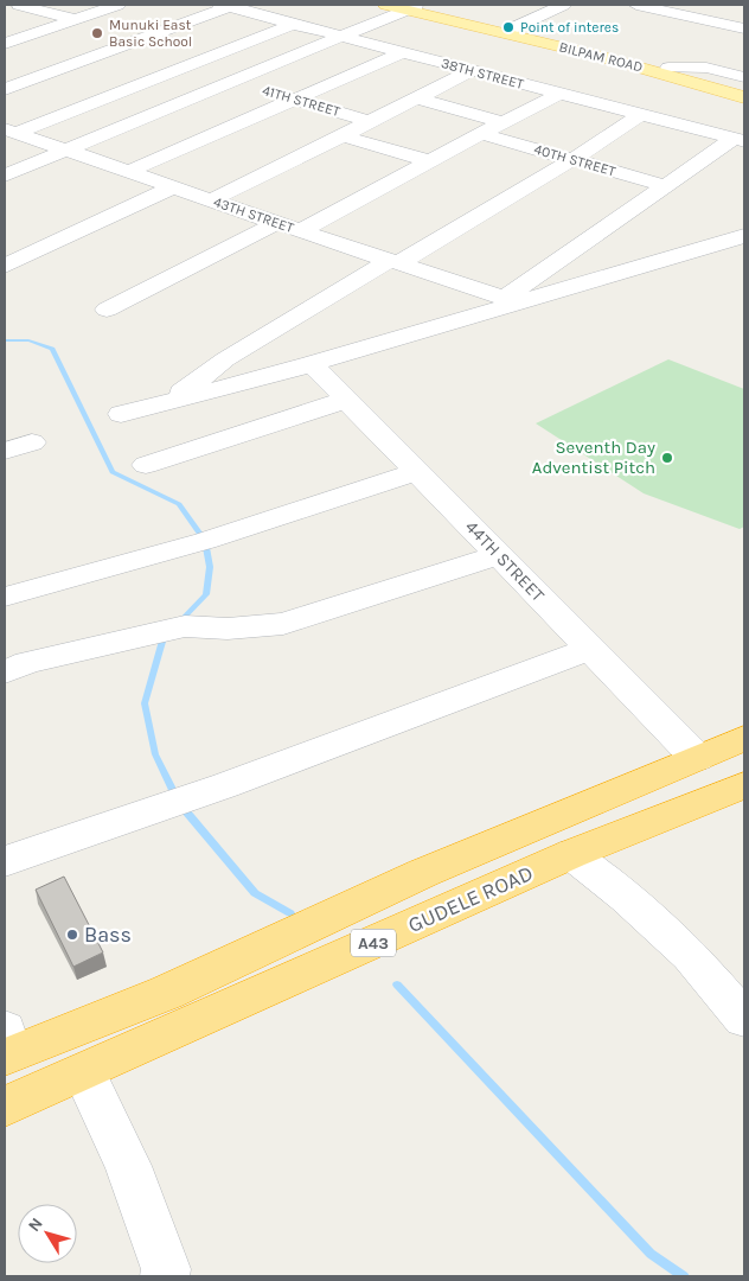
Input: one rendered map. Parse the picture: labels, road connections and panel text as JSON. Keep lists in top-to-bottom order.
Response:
{
  "streets": {
    "highway": ["GUDELE ROAD", "A43"],
    "main road": ["BILPAM ROAD"],
    "street": [
      "38TH STREET",
      "41TH STREET",
      "40TH STREET",
      "43TH STREET",
      "44TH STREET"
    ]
  },
  "crossings": [
    ["44TH STREET", "A43"]
  ],
  "places": [
    "Point of interes",
    "Munuki East Basic School",
    "Seventh Day Adventist Pitch",
    "Bass"
  ],
  "north": "top left"
}
